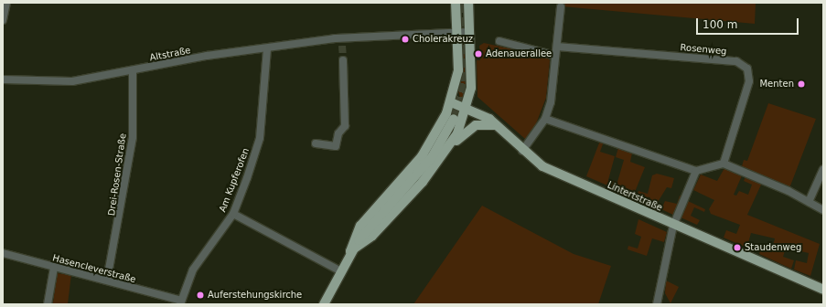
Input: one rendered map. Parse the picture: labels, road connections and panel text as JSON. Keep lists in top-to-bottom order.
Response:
{
  "streets": {
    "main road": ["Lintertstraße"],
    "street": [
      "Rosenweg",
      "Altstraße",
      "Drei-Rosen-Straße",
      "Am Kupferofen",
      "Hasencleverstraße"
    ]
  },
  "crossings": [
    ["Altstraße", "Drei-Rosen-Straße"],
    ["Altstraße", "Am Kupferofen"],
    ["Drei-Rosen-Straße", "Hasencleverstraße"],
    ["Am Kupferofen", "Hasencleverstraße"]
  ],
  "places": [
    "Cholerakreuz",
    "Adenauerallee",
    "Menten",
    "Staudenweg",
    "Auferstehungskirche"
  ],
  "scale_bar": "100 m"
}
